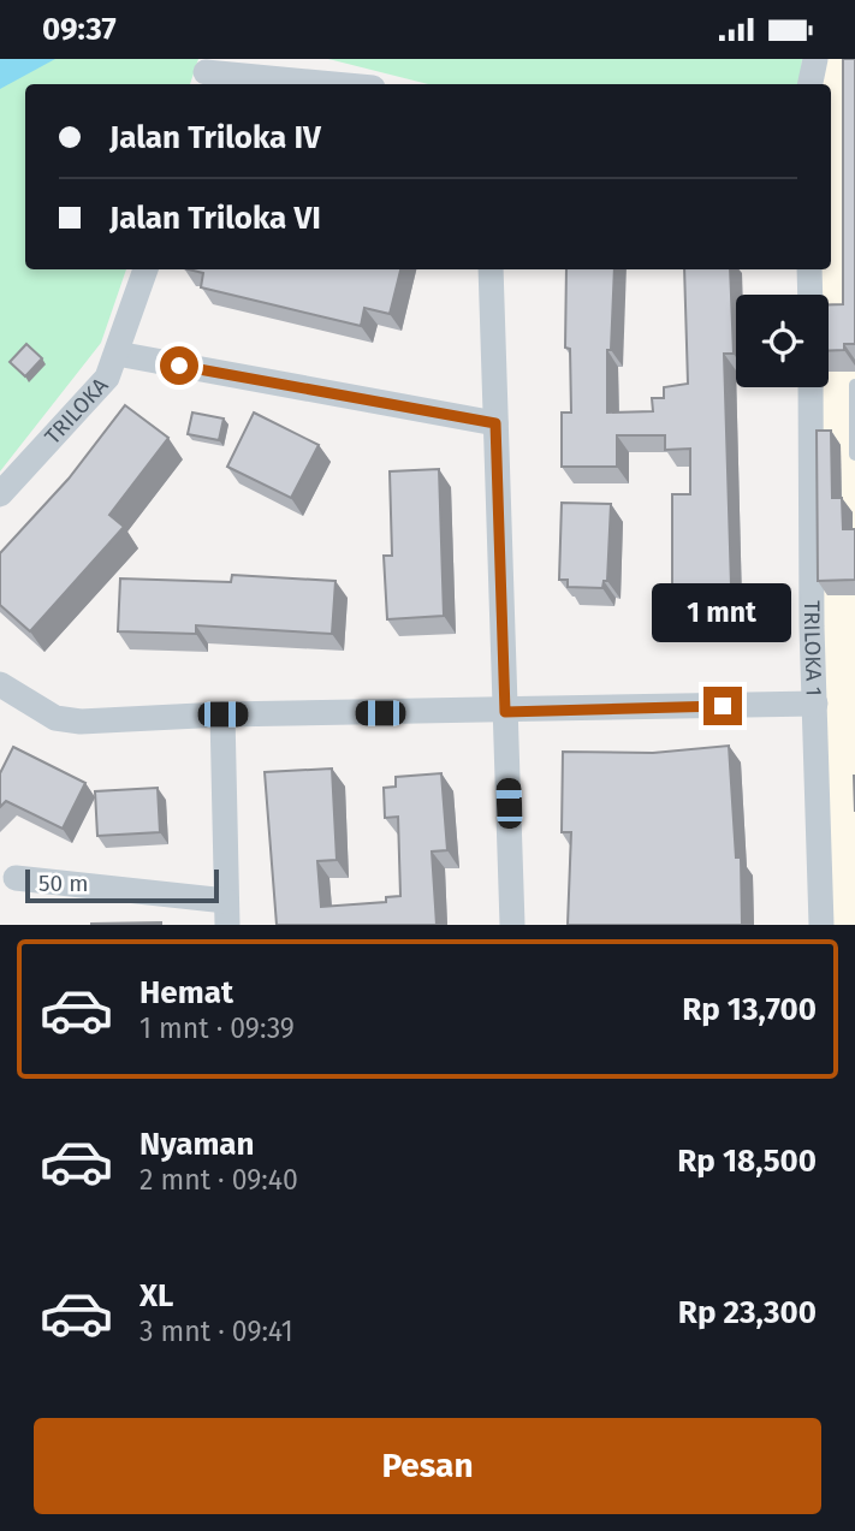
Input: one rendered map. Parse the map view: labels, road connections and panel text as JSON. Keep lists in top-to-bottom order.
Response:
{
  "streets": {
    "street": ["TRILOKA", "TRILOKA 1"]
  },
  "scale_bar": "50 m",
  "page": {
    "status": "09:37",
    "banner": ["Jalan Triloka IV", "Jalan Triloka VI"],
    "bubble": "1 mnt",
    "scale": "50 m",
    "list": [
      {
        "name": "Hemat",
        "note": "1 mnt · 09:39",
        "value": "Rp 13,700"
      },
      {
        "name": "Nyaman",
        "note": "2 mnt · 09:40",
        "value": "Rp 18,500"
      },
      {
        "name": "XL",
        "note": "3 mnt · 09:41",
        "value": "Rp 23,300"
      }
    ],
    "buttons": "Pesan"
  }
}
